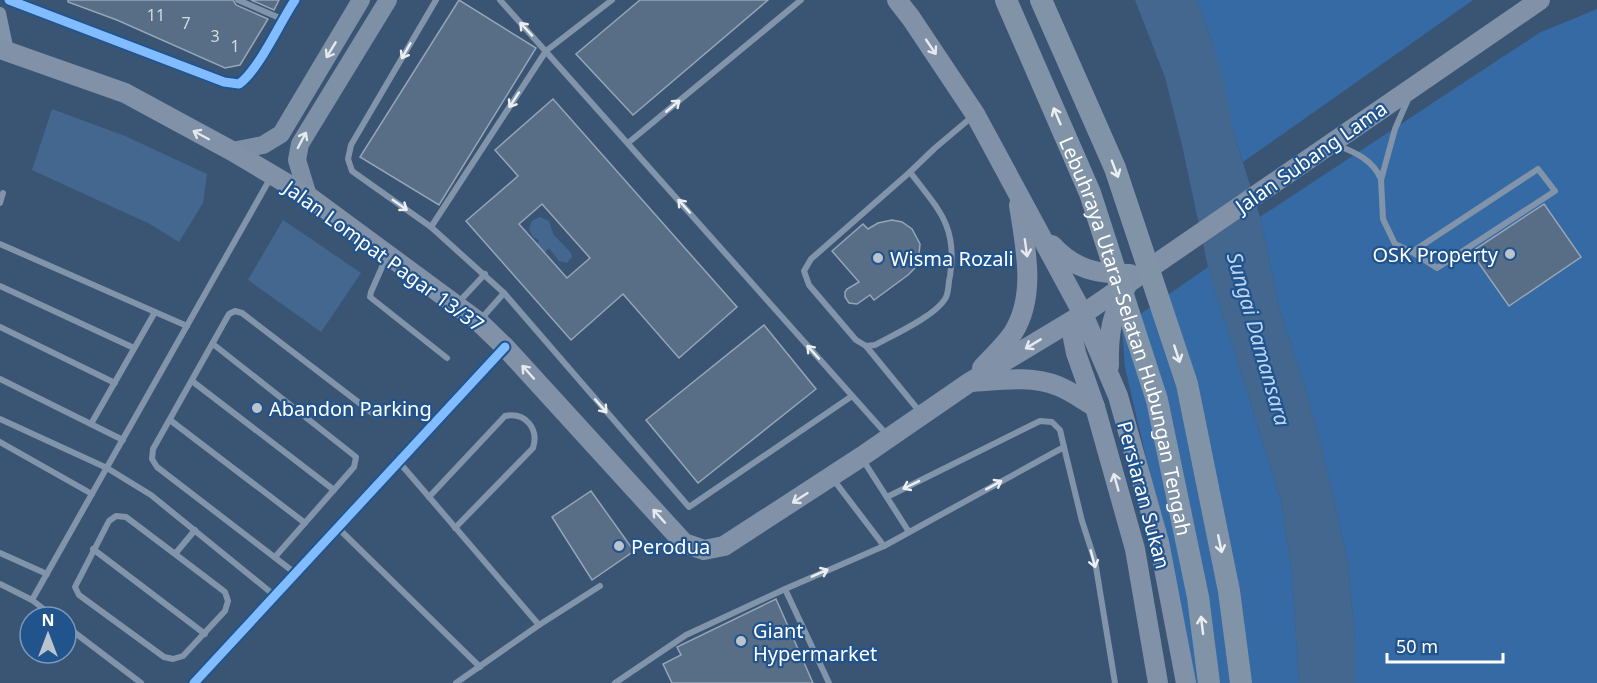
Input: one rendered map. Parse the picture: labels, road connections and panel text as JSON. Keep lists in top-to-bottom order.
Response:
{
  "streets": {
    "highway": ["Lebuhraya Utara–Selatan Hubungan Tengah"],
    "main road": ["Jalan Subang Lama", "Jalan Lompat Pagar 13/37", "Persiaran Sukan"]
  },
  "crossings": [
    ["Jalan Subang Lama", "Persiaran Sukan"]
  ],
  "one_way": ["Jalan Lompat Pagar 13/37"],
  "water": ["Sungai Damansara"],
  "places": [
    "OSK Property",
    "Wisma Rozali",
    "Abandon Parking",
    "Perodua",
    "Giant Hypermarket"
  ],
  "house_numbers": [
    "11",
    "7",
    "3",
    "1"
  ],
  "scale_bar": "50 m",
  "north": "top"
}
